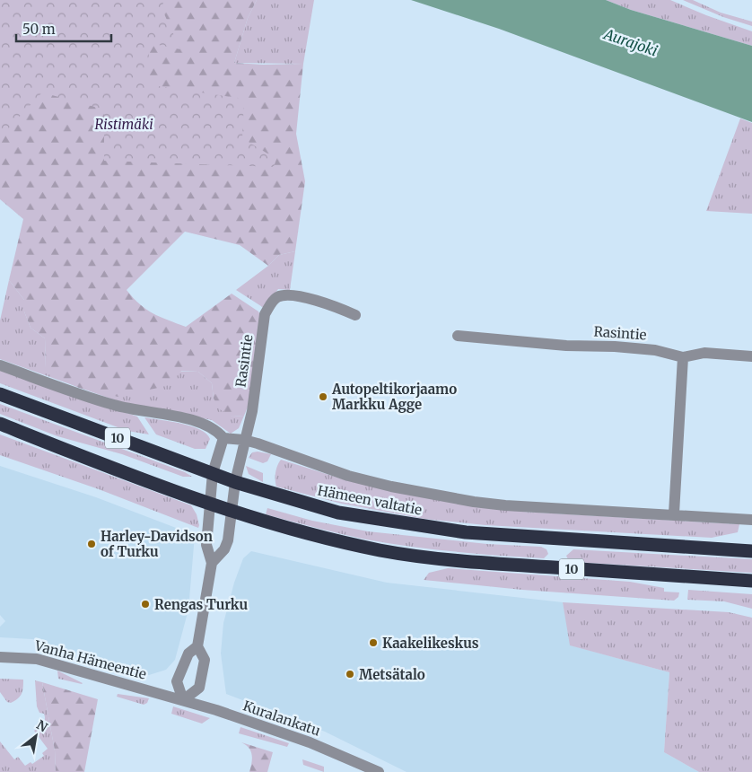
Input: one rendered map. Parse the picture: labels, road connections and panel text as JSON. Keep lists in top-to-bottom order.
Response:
{
  "streets": {
    "highway": ["10", "Hämeen valtatie"],
    "street": ["Rasintie", "Vanha Hämeentie", "Kuralankatu"]
  },
  "crossings": [
    ["Rasintie", "10"],
    ["Rasintie", "Hämeen valtatie"],
    ["Vanha Hämeentie", "Kuralankatu"]
  ],
  "water": ["Aurajoki"],
  "parks": ["Ristimäki"],
  "places": [
    "Autopeltikorjaamo Markku Agge",
    "Harley-Davidson of Turku",
    "Rengas Turku",
    "Kaakelikeskus",
    "Metsätalo"
  ],
  "scale_bar": "50 m",
  "north": "top right"
}
